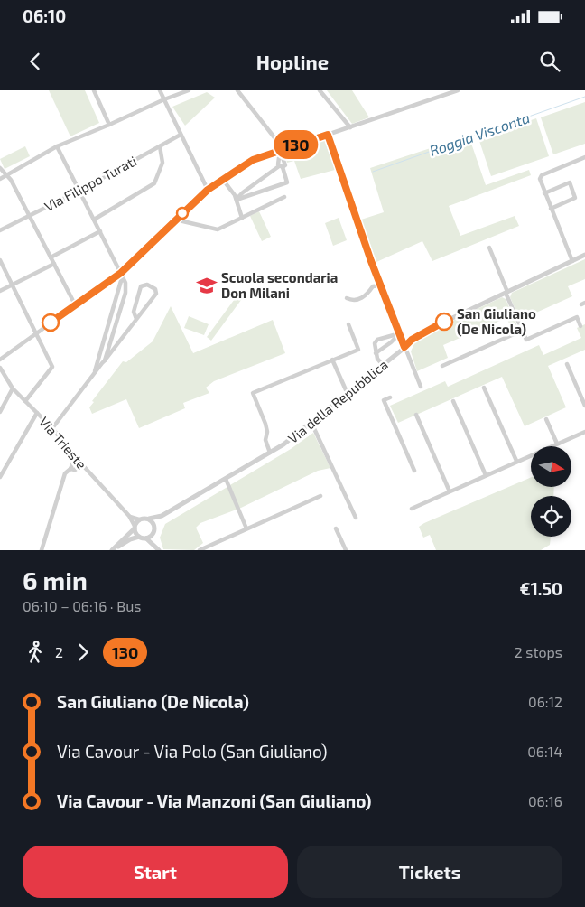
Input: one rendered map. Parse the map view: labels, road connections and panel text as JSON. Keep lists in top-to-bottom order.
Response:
{
  "streets": {
    "street": ["Via Filippo Turati", "Via della Repubblica", "Via Trieste"]
  },
  "crossings": [
    ["Via della Repubblica", "Via Trieste"]
  ],
  "water": ["Roggia Visconta"],
  "places": {
    "school or university": ["Scuola secondaria Don Milani"],
    "other": ["San Giuliano (De Nicola)"]
  },
  "lines": ["bus line 130"],
  "north": "right",
  "page": {
    "status": "06:10",
    "header": "Hopline",
    "on_map": "130",
    "heading": ["6 min", "06:10 – 06:16 · Bus", "€1.50"],
    "legs": ["2", "130", "2 stops"],
    "list": [
      {
        "name": "San Giuliano (De Nicola)",
        "value": "06:12"
      },
      {
        "name": "Via Cavour - Via Polo (San Giuliano)",
        "value": "06:14"
      },
      {
        "name": "Via Cavour - Via Manzoni (San Giuliano)",
        "value": "06:16"
      }
    ],
    "buttons": ["Start", "Tickets"]
  }
}
